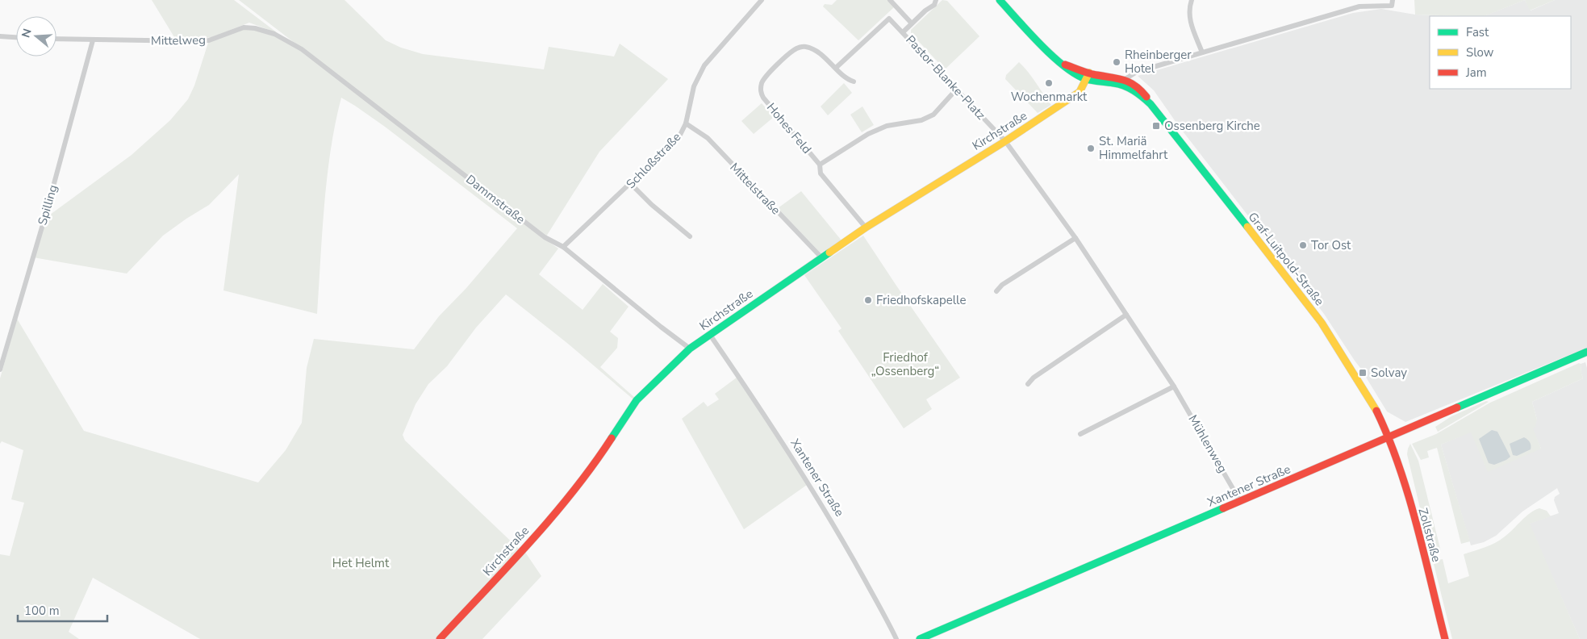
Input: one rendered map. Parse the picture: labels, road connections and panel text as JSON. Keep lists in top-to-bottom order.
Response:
{
  "streets": {
    "street": [
      "Mittelweg",
      "Pastor-Blanke-Platz",
      "Hohes Feld",
      "Kirchstraße",
      "Schloßstraße",
      "Mittelstraße",
      "Dammstraße",
      "Spilling",
      "Graf-Luitpold-Straße",
      "Mühlenweg",
      "Xantener Straße",
      "Zollstraße"
    ]
  },
  "crossings": [
    ["Mittelweg", "Dammstraße"],
    ["Mittelweg", "Spilling"],
    ["Pastor-Blanke-Platz", "Hohes Feld"],
    ["Pastor-Blanke-Platz", "Kirchstraße"],
    ["Pastor-Blanke-Platz", "Mühlenweg"],
    ["Hohes Feld", "Kirchstraße"],
    ["Kirchstraße", "Mittelstraße"],
    ["Kirchstraße", "Dammstraße"],
    ["Kirchstraße", "Graf-Luitpold-Straße"],
    ["Kirchstraße", "Mühlenweg"],
    ["Kirchstraße", "Xantener Straße"],
    ["Schloßstraße", "Mittelstraße"],
    ["Schloßstraße", "Dammstraße"],
    ["Graf-Luitpold-Straße", "Xantener Straße"],
    ["Graf-Luitpold-Straße", "Zollstraße"],
    ["Mühlenweg", "Xantener Straße"],
    ["Xantener Straße", "Zollstraße"]
  ],
  "parks": ["Friedhof „Ossenberg“", "Het Helmt"],
  "places": {
    "other": [
      "Rheinberger Hotel",
      "Wochenmarkt",
      "St. Mariä Himmelfahrt",
      "Tor Ost",
      "Friedhofskapelle"
    ],
    "transit": ["Ossenberg Kirche", "Solvay"]
  },
  "legend": ["Fast", "Slow", "Jam"],
  "scale_bar": "100 m",
  "north": "left"
}
